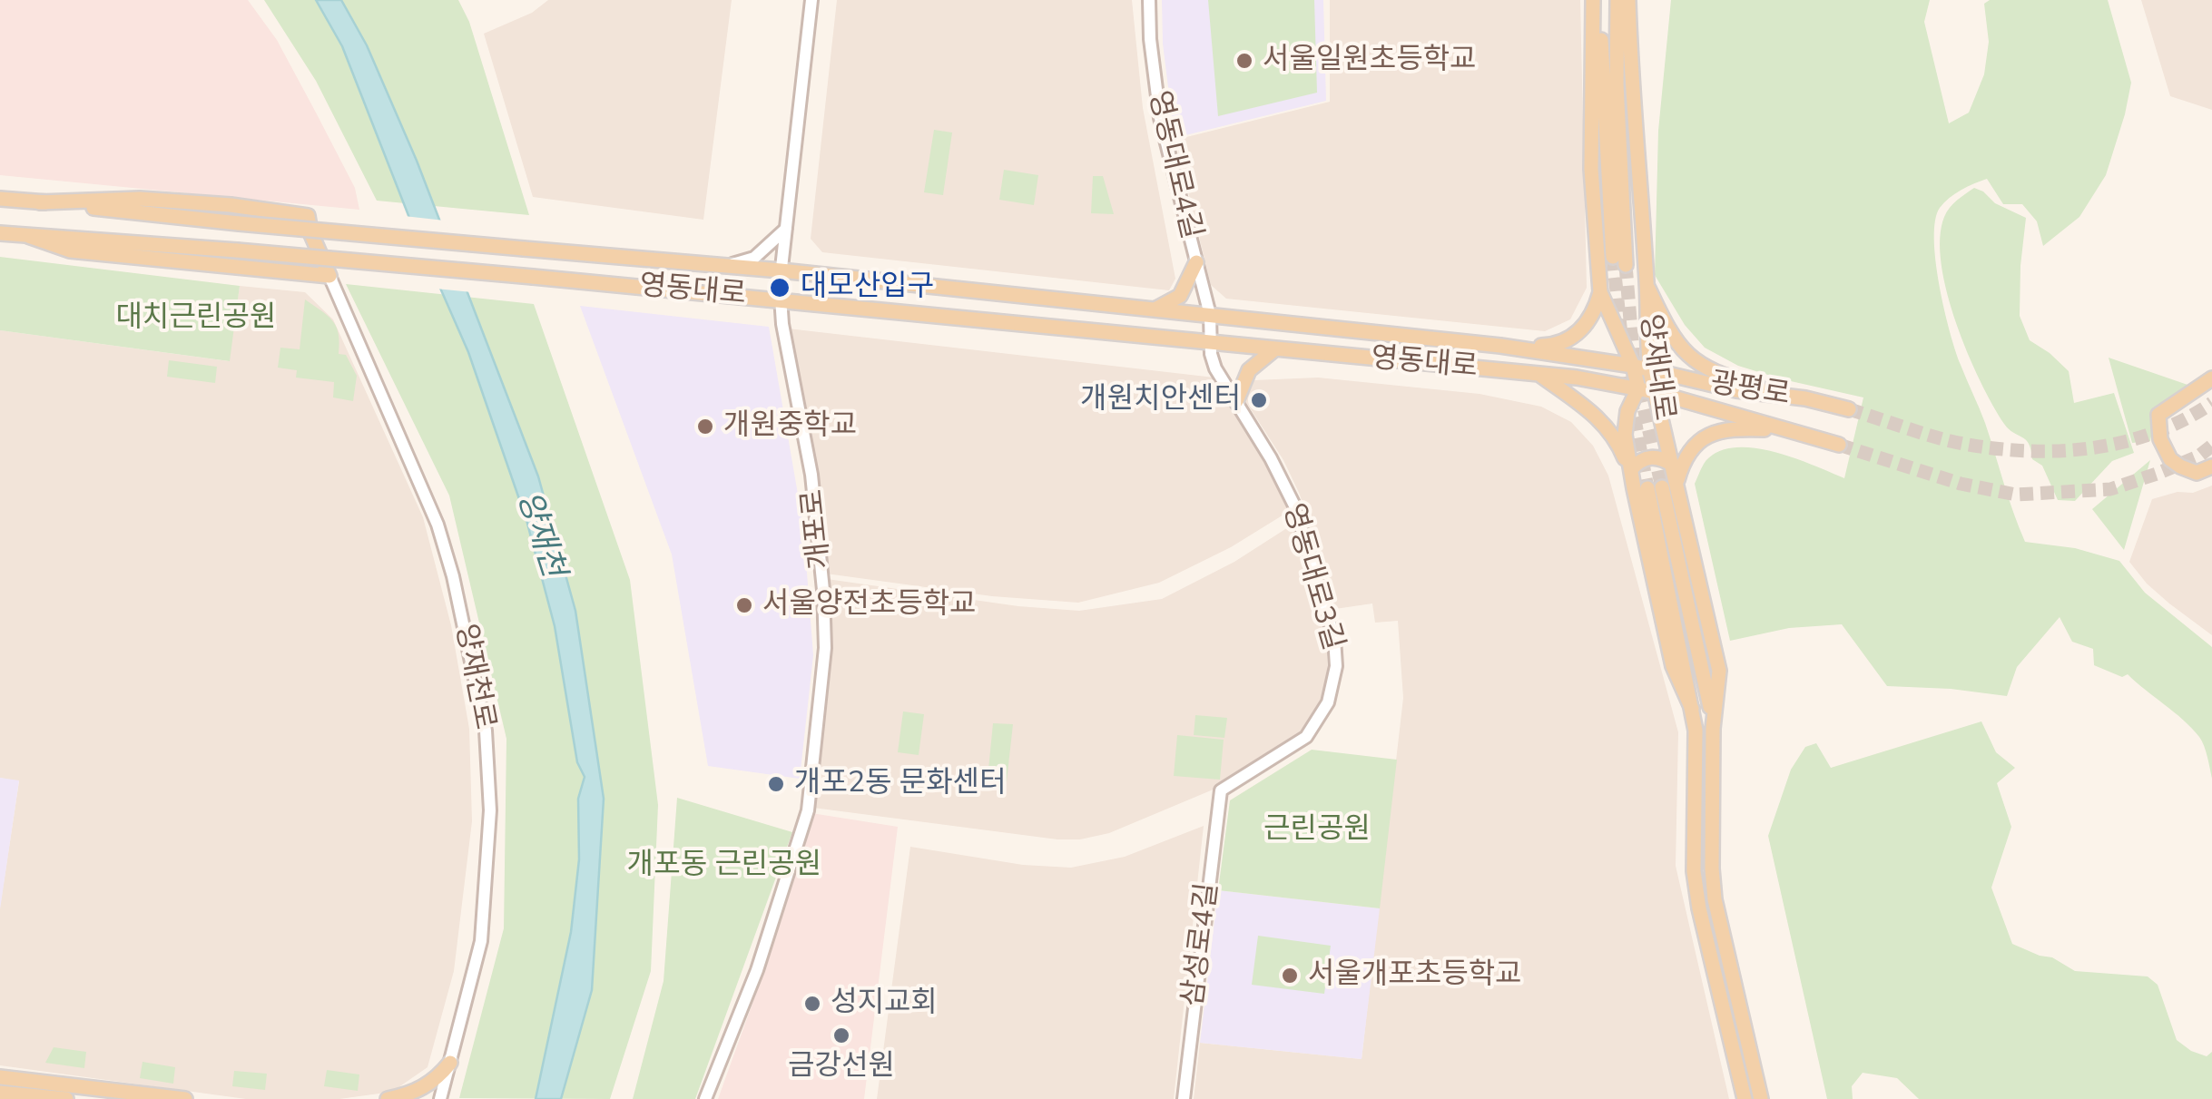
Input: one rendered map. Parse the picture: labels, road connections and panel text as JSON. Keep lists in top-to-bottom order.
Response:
{
  "streets": {
    "main road": ["영동대로", "양재대로", "광평로"],
    "street": [
      "영동대로4길",
      "개포로",
      "영동대로3길",
      "양재천로",
      "삼성로4길"
    ]
  },
  "crossings": [
    ["영동대로4길", "영동대로"],
    ["영동대로4길", "영동대로3길"],
    ["영동대로", "양재대로"],
    ["영동대로", "광평로"],
    ["영동대로", "개포로"],
    ["영동대로", "영동대로3길"],
    ["양재대로", "광평로"],
    ["영동대로3길", "삼성로4길"]
  ],
  "water": ["양재천"],
  "parks": ["대치근린공원", "근린공원", "개포동 근린공원"],
  "places": [
    "서울일원초등학교",
    "대모산입구",
    "개원치안센터",
    "개원중학교",
    "서울양전초등학교",
    "개포2동 문화센터",
    "서울개포초등학교",
    "성지교회",
    "금강선원"
  ]
}
